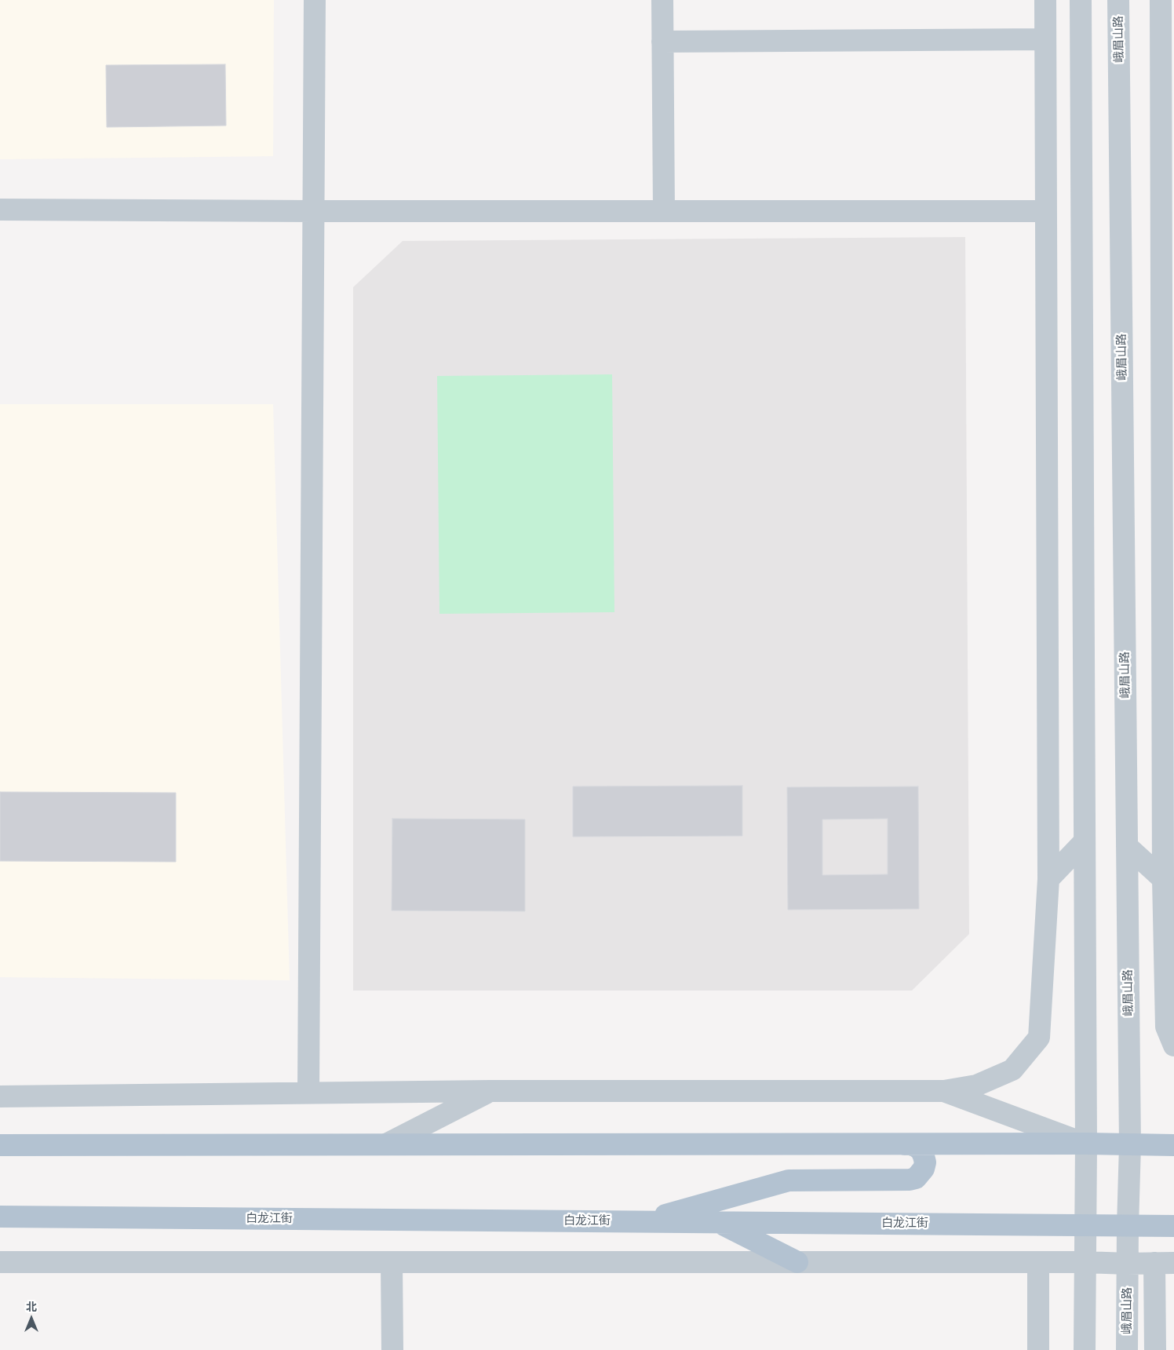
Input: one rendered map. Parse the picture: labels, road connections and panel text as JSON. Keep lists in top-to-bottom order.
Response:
{
  "streets": {
    "main road": ["白龙江街"],
    "street": ["峨眉山路"]
  },
  "crossings": [
    ["峨眉山路", "白龙江街"]
  ],
  "north": "top"
}
